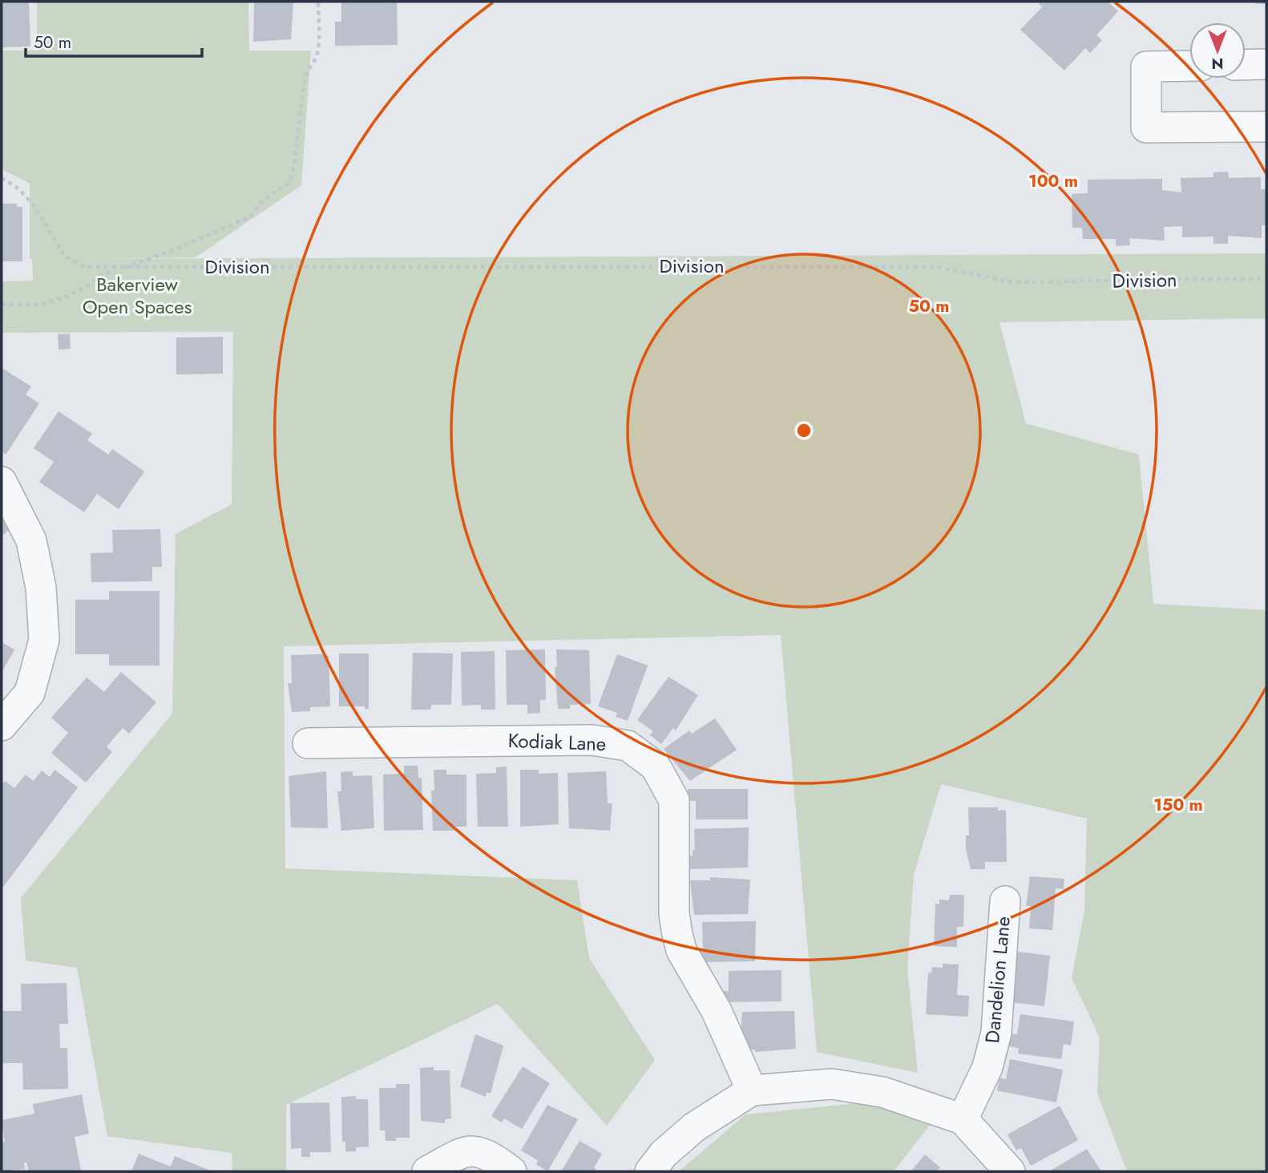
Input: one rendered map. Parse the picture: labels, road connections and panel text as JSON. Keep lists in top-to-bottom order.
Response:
{
  "streets": {
    "street": ["Kodiak Lane", "Dandelion Lane"],
    "path": ["Division"]
  },
  "parks": ["Bakerview Open Spaces"],
  "scale_bar": "50 m",
  "north": "bottom",
  "rings": ["100 m", "50 m", "150 m"]
}
